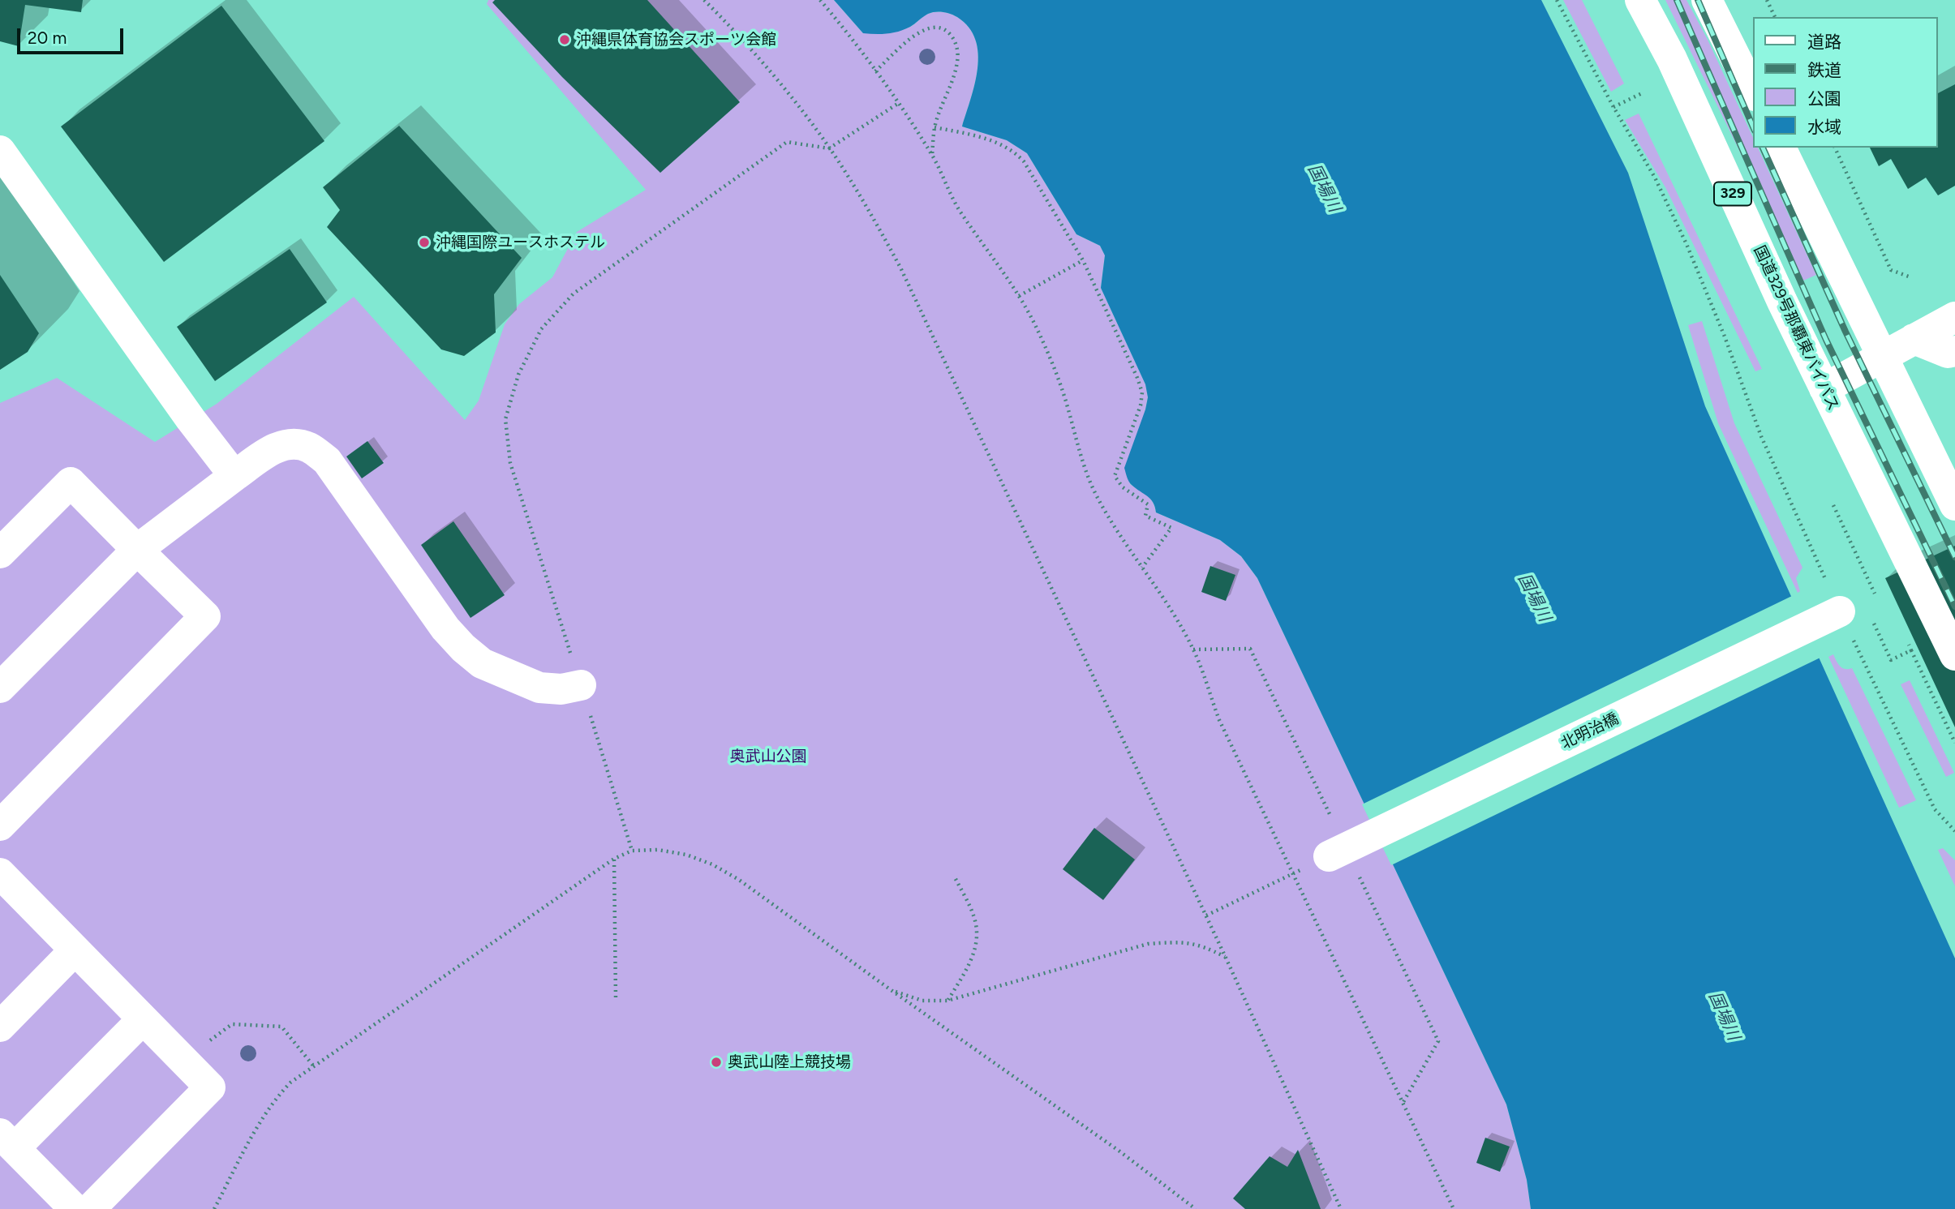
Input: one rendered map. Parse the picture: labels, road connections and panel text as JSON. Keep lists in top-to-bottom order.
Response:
{
  "streets": {
    "main road": ["329", "国道329号那覇東バイパス", "北明治橋"]
  },
  "water": ["国場川"],
  "parks": ["奥武山公園"],
  "places": ["沖縄県体育協会スポーツ会館", "沖縄国際ユースホステル", "奥武山陸上競技場"],
  "legend": [
    "道路",
    "鉄道",
    "公園",
    "水域"
  ],
  "scale_bar": "20 m"
}
